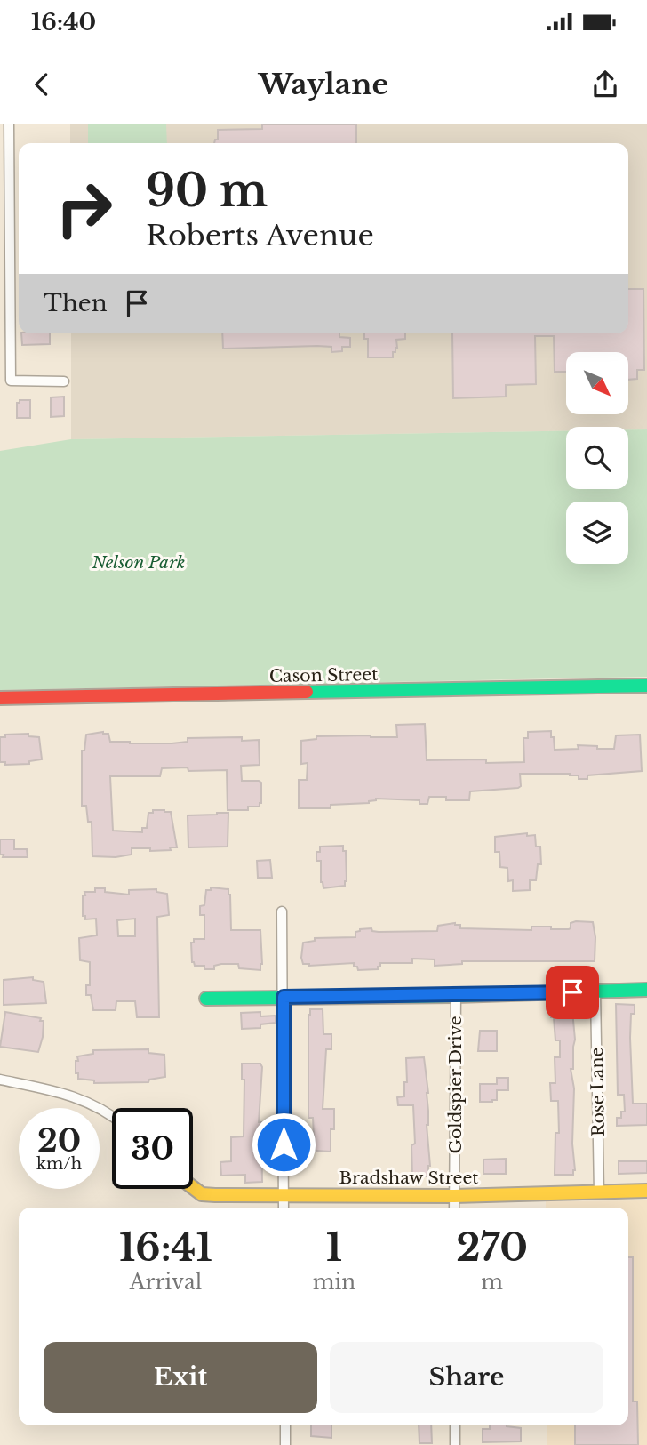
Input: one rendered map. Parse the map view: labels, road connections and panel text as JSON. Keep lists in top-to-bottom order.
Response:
{
  "streets": {
    "street": [
      "Cason Street",
      "Goldspier Drive",
      "Rose Lane",
      "Bradshaw Street"
    ]
  },
  "crossings": [
    ["Goldspier Drive", "Bradshaw Street"],
    ["Rose Lane", "Bradshaw Street"]
  ],
  "parks": ["Nelson Park"],
  "north": "bottom right",
  "page": {
    "status": "16:40",
    "header": "Waylane",
    "turn": ["90 m", "Roberts Avenue"],
    "then": "Then",
    "speed": "20 km/h",
    "limit": "30",
    "eta": [
      "16:41",
      "Arrival",
      "1",
      "min",
      "270",
      "m"
    ],
    "buttons": ["Exit", "Share"]
  }
}
